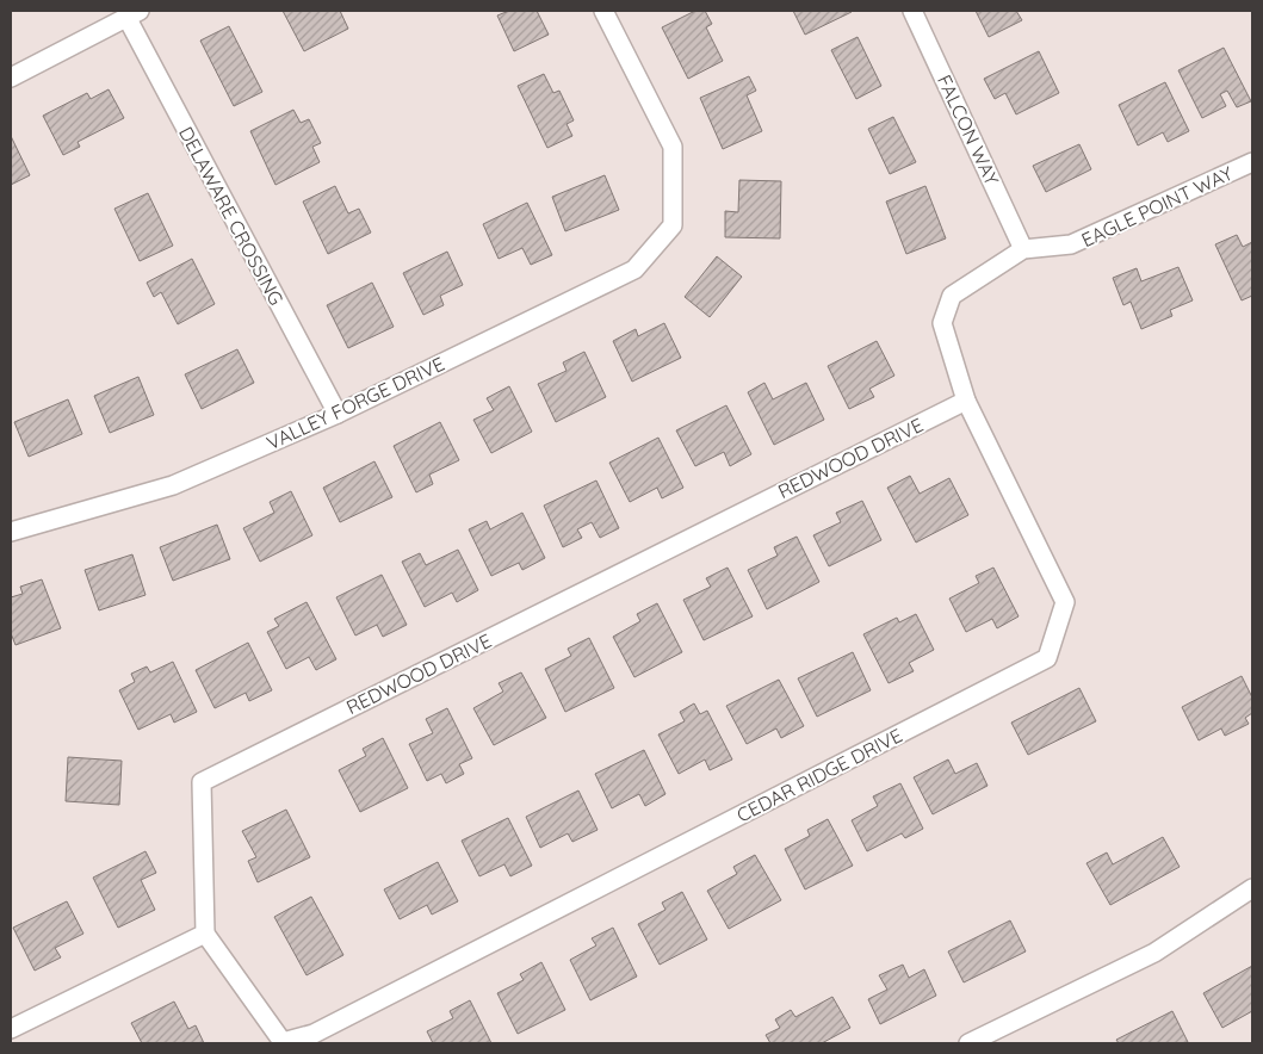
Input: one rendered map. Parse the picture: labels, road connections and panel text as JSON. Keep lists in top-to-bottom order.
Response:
{
  "streets": {
    "street": [
      "FALCON WAY",
      "EAGLE POINT WAY",
      "DELAWARE CROSSING",
      "VALLEY FORGE DRIVE",
      "REDWOOD DRIVE",
      "CEDAR RIDGE DRIVE"
    ]
  },
  "crossings": [
    ["FALCON WAY", "EAGLE POINT WAY"],
    ["FALCON WAY", "CEDAR RIDGE DRIVE"],
    ["EAGLE POINT WAY", "CEDAR RIDGE DRIVE"],
    ["DELAWARE CROSSING", "VALLEY FORGE DRIVE"],
    ["REDWOOD DRIVE", "CEDAR RIDGE DRIVE"]
  ]
}
